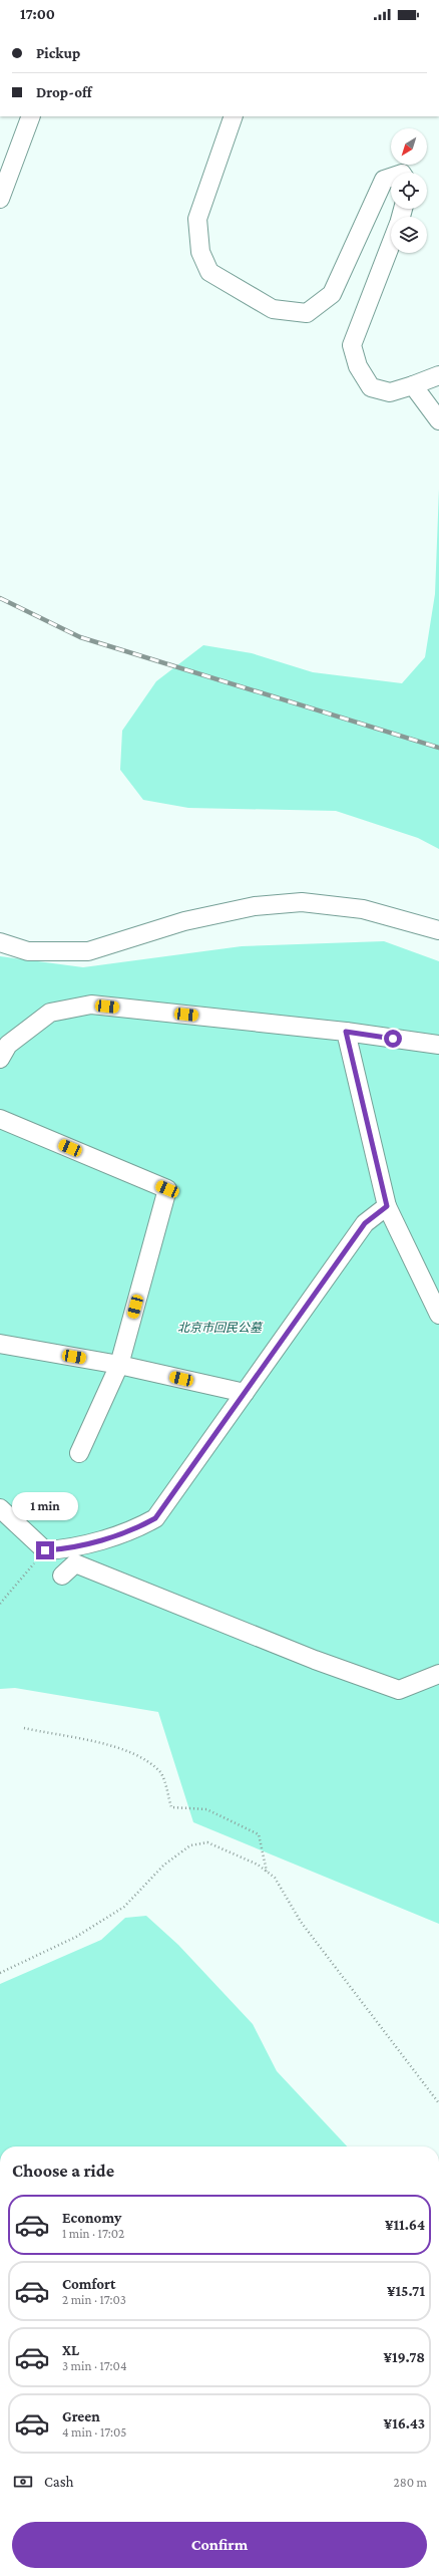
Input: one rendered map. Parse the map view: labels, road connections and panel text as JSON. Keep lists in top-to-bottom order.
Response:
{
  "parks": ["北京市回民公墓"],
  "north": "bottom left",
  "page": {
    "status": "17:00",
    "banner": ["Pickup", "Drop-off"],
    "bubble": "1 min",
    "heading": "Choose a ride",
    "list": [
      {
        "name": "Economy",
        "note": "1 min · 17:02",
        "value": "¥11.64"
      },
      {
        "name": "Comfort",
        "note": "2 min · 17:03",
        "value": "¥15.71"
      },
      {
        "name": "XL",
        "note": "3 min · 17:04",
        "value": "¥19.78"
      },
      {
        "name": "Green",
        "note": "4 min · 17:05",
        "value": "¥16.43"
      }
    ],
    "pay": ["Cash", "280 m"],
    "buttons": "Confirm"
  }
}
